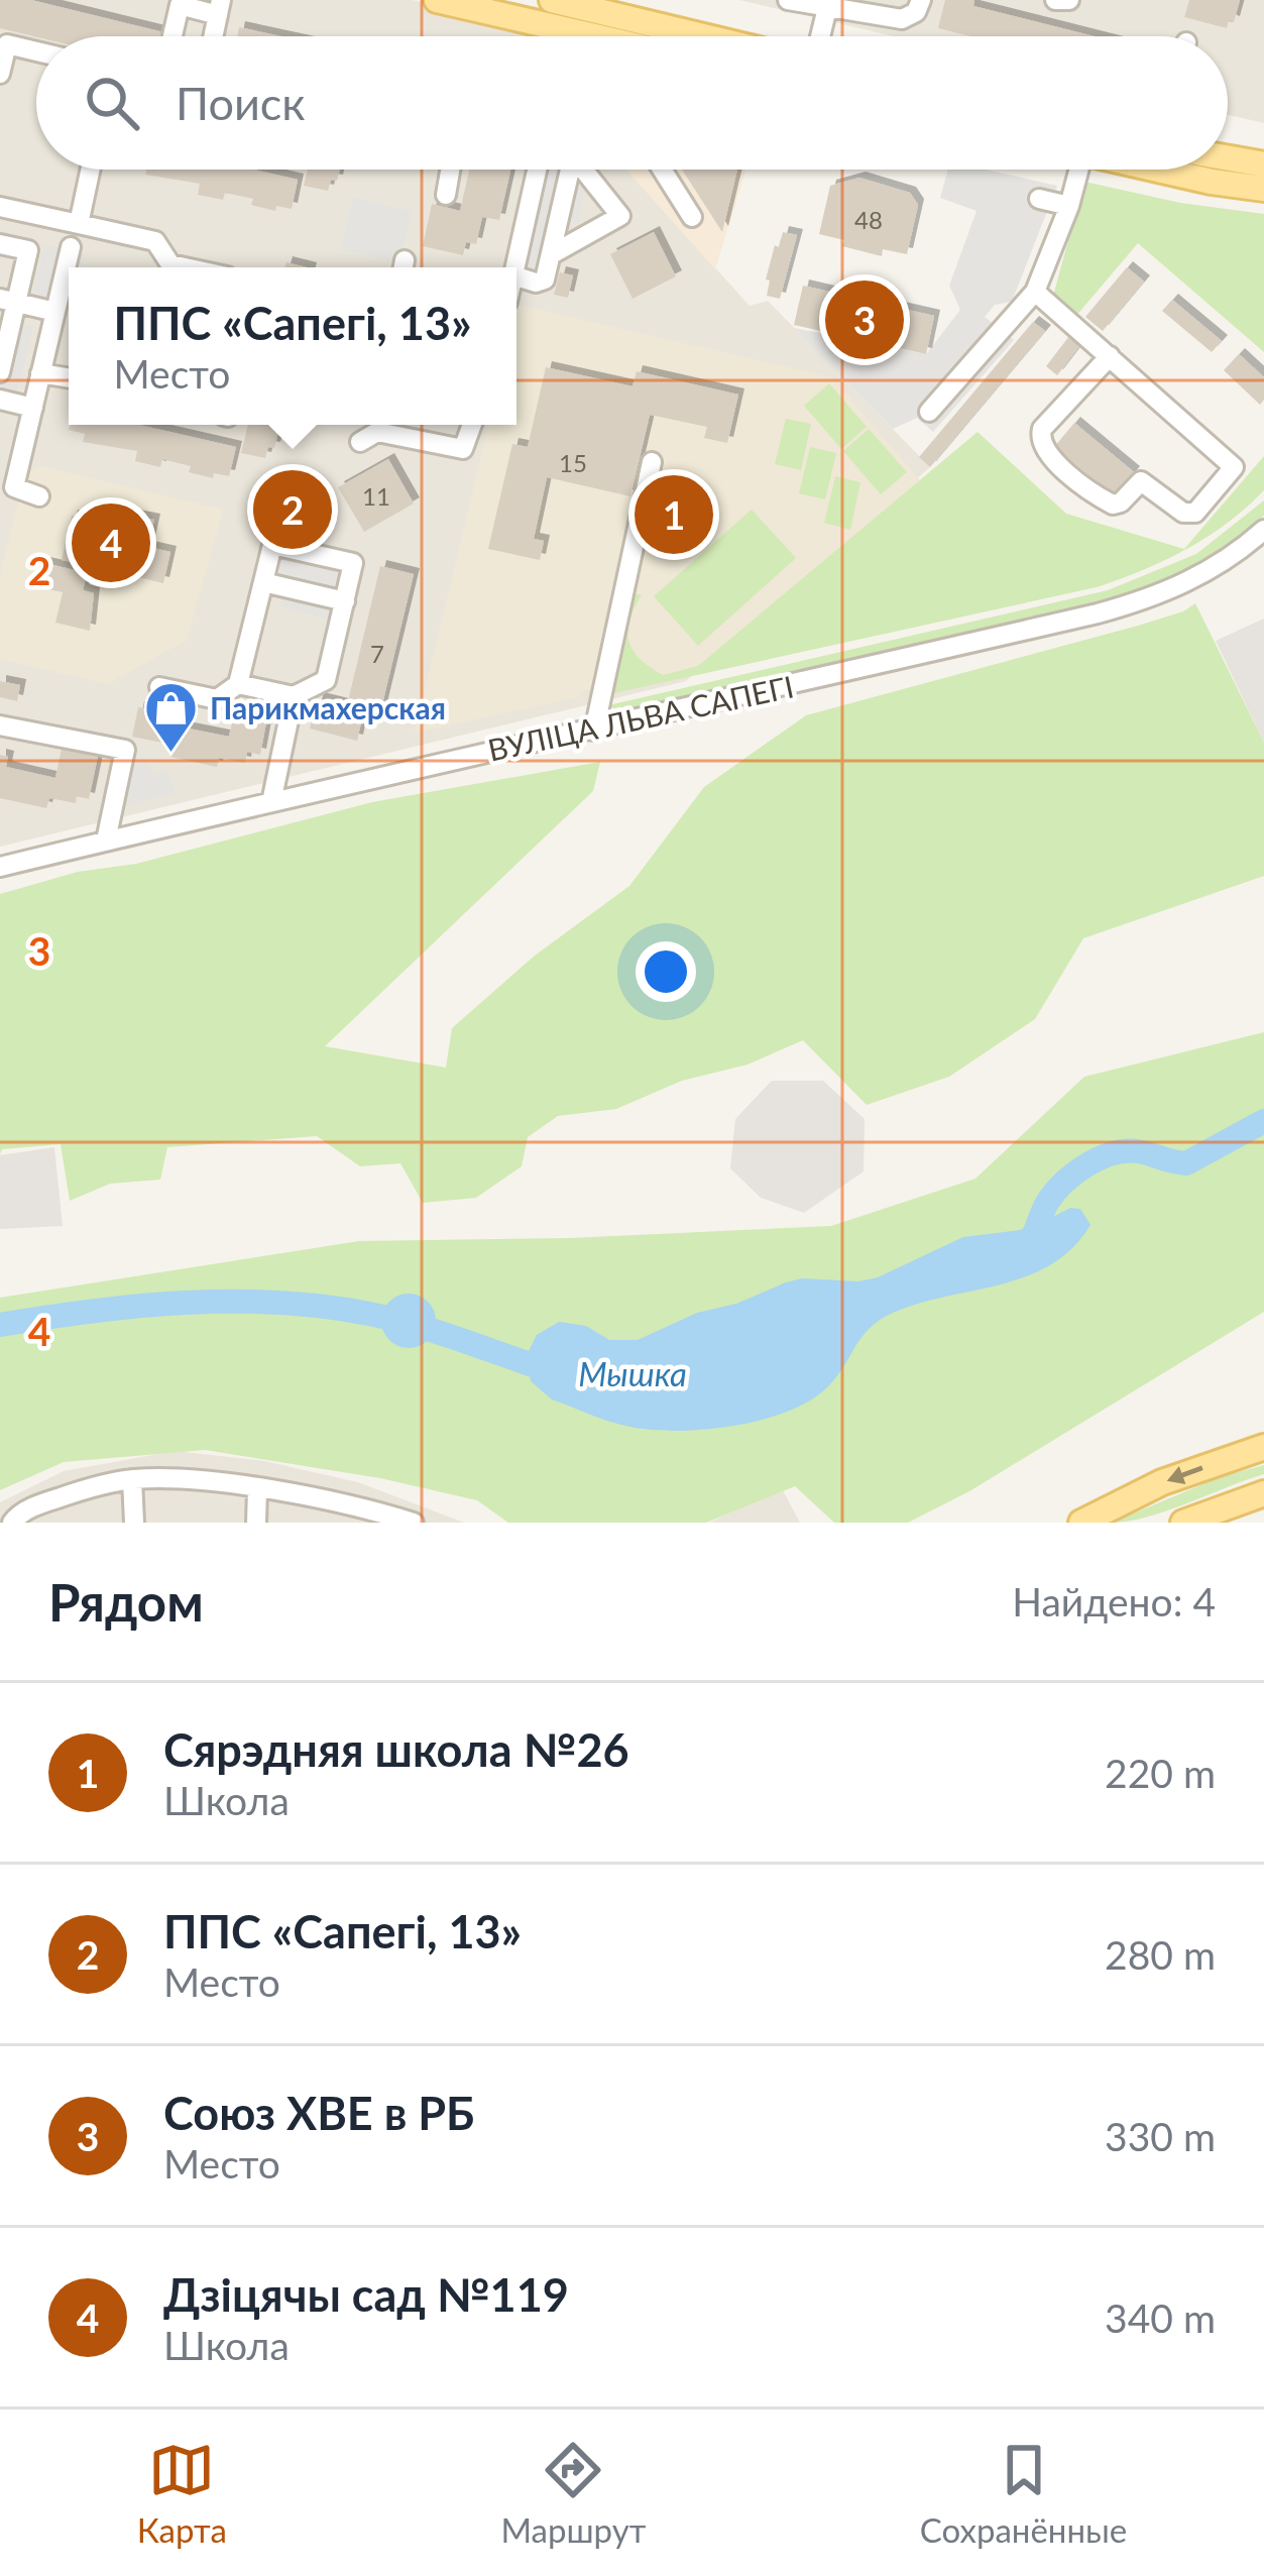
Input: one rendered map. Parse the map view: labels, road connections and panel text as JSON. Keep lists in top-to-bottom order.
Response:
{
  "streets": {
    "street": ["ВУЛІЦА ЛЬВА САПЕГІ"]
  },
  "water": ["Мышка"],
  "places": {
    "shop": ["Парикмахерская"]
  },
  "house_numbers": [
    "48",
    "15",
    "11",
    "7"
  ],
  "page": {
    "search": "Поиск",
    "popup": ["ППС «Сапегі, 13»", "Место"],
    "pins": [
      "3",
      "2",
      "1",
      "4"
    ],
    "heading": ["Рядом", "Найдено: 4"],
    "list": [
      {
        "mark": "1",
        "name": "Сярэдняя школа №26",
        "note": "Школа",
        "value": "220 m"
      },
      {
        "mark": "2",
        "name": "ППС «Сапегі, 13»",
        "note": "Место",
        "value": "280 m"
      },
      {
        "mark": "3",
        "name": "Союз ХВЕ в РБ",
        "note": "Место",
        "value": "330 m"
      },
      {
        "mark": "4",
        "name": "Дзіцячы сад №119",
        "note": "Школа",
        "value": "340 m"
      }
    ],
    "nav": ["Карта", "Маршрут", "Сохранённые"]
  },
  "grid": {
    "rows": ["2", "3", "4"]
  }
}
